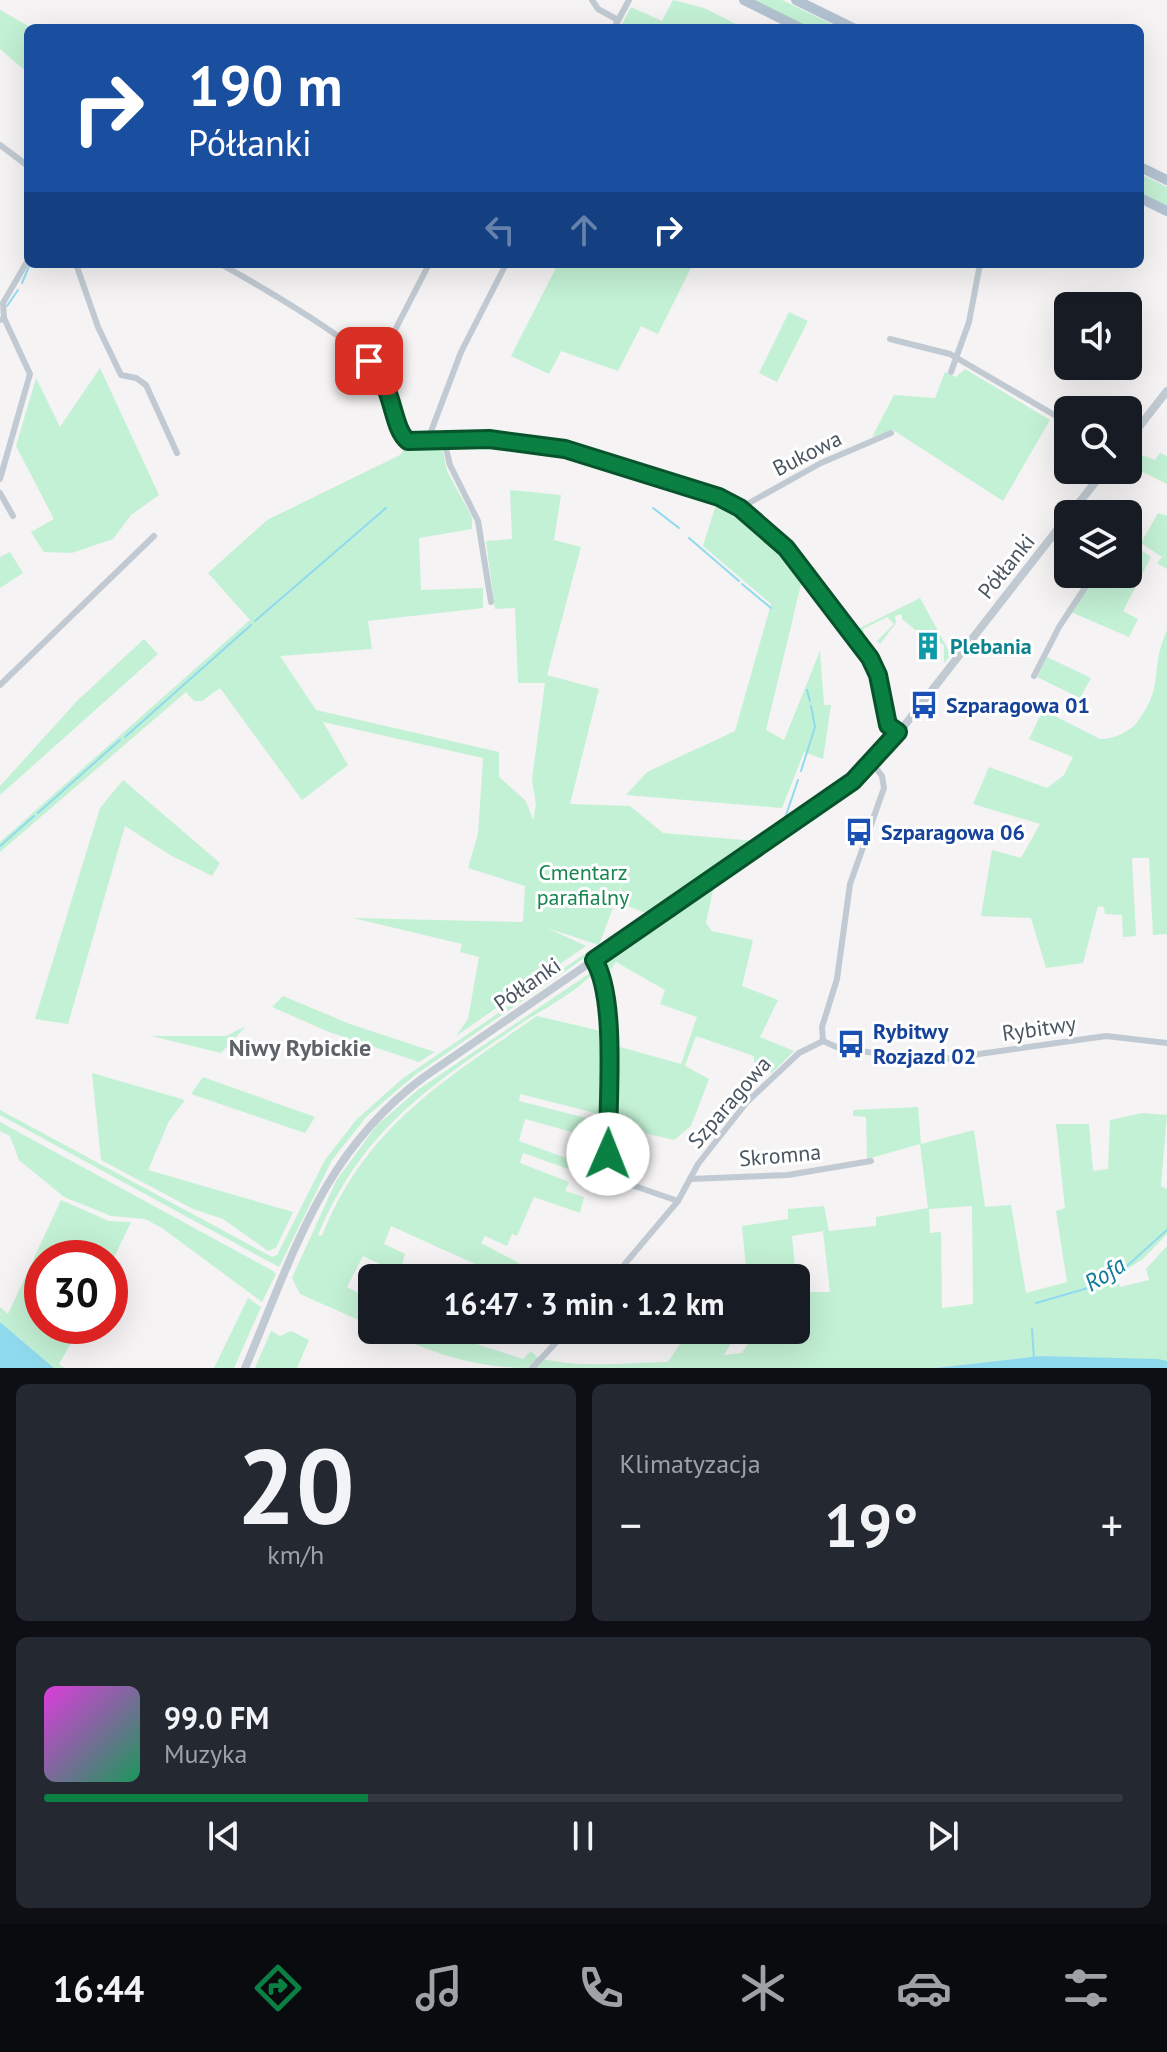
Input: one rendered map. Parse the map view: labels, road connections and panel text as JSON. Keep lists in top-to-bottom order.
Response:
{
  "streets": {
    "street": [
      "Bukowa",
      "Półłanki",
      "Rybitwy",
      "Szparagowa",
      "Skromna"
    ]
  },
  "crossings": [
    ["Rybitwy", "Szparagowa"],
    ["Szparagowa", "Skromna"]
  ],
  "districts": ["Niwy Rybickie"],
  "water": ["Rofa"],
  "parks": ["Cmentarz parafialny"],
  "places": {
    "building": ["Plebania"],
    "bus stop": ["Szparagowa 01", "Szparagowa 06", "Rybitwy Rozjazd 02"]
  },
  "page": {
    "turn": ["190 m", "Półłanki"],
    "limit": "30",
    "trip": "16:47 · 3 min · 1.2 km",
    "tile": [
      ["20", "km/h"],
      "Klimatyzacja"
    ],
    "heat": ["−", "19°", "+"],
    "song": ["99.0 FM", "Muzyka"],
    "tabs": "16:44"
  }
}
